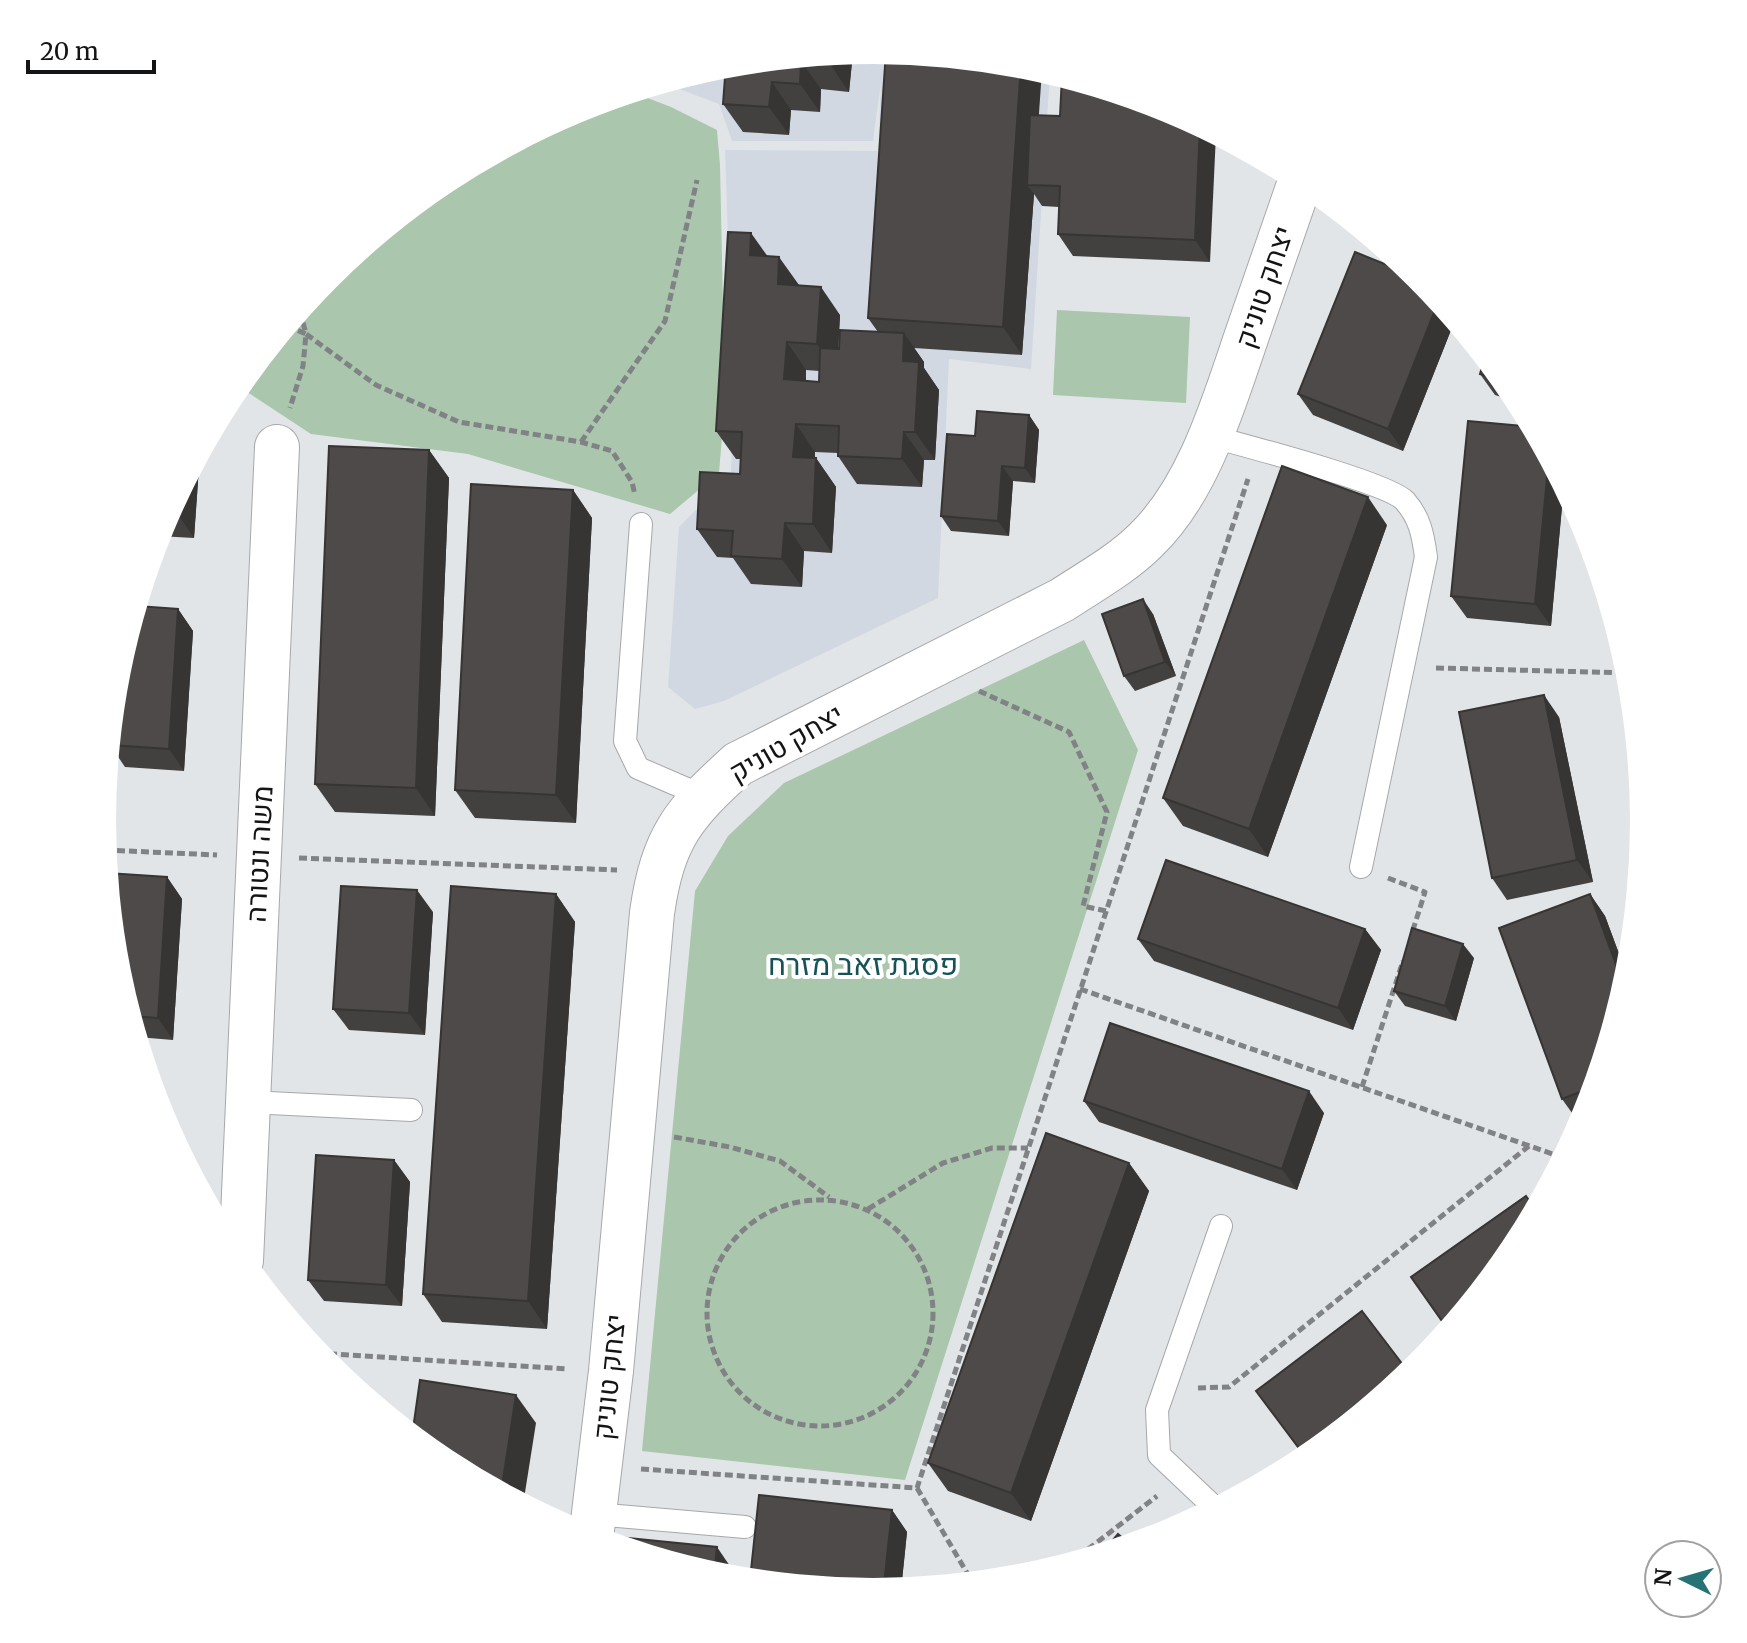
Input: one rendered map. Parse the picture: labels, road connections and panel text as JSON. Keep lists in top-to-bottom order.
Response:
{
  "streets": {
    "street": ["יצחק טוניק", "משה ונטורה"]
  },
  "districts": ["פסגת זאב מזרח"],
  "scale_bar": "20 m",
  "north": "left"
}
